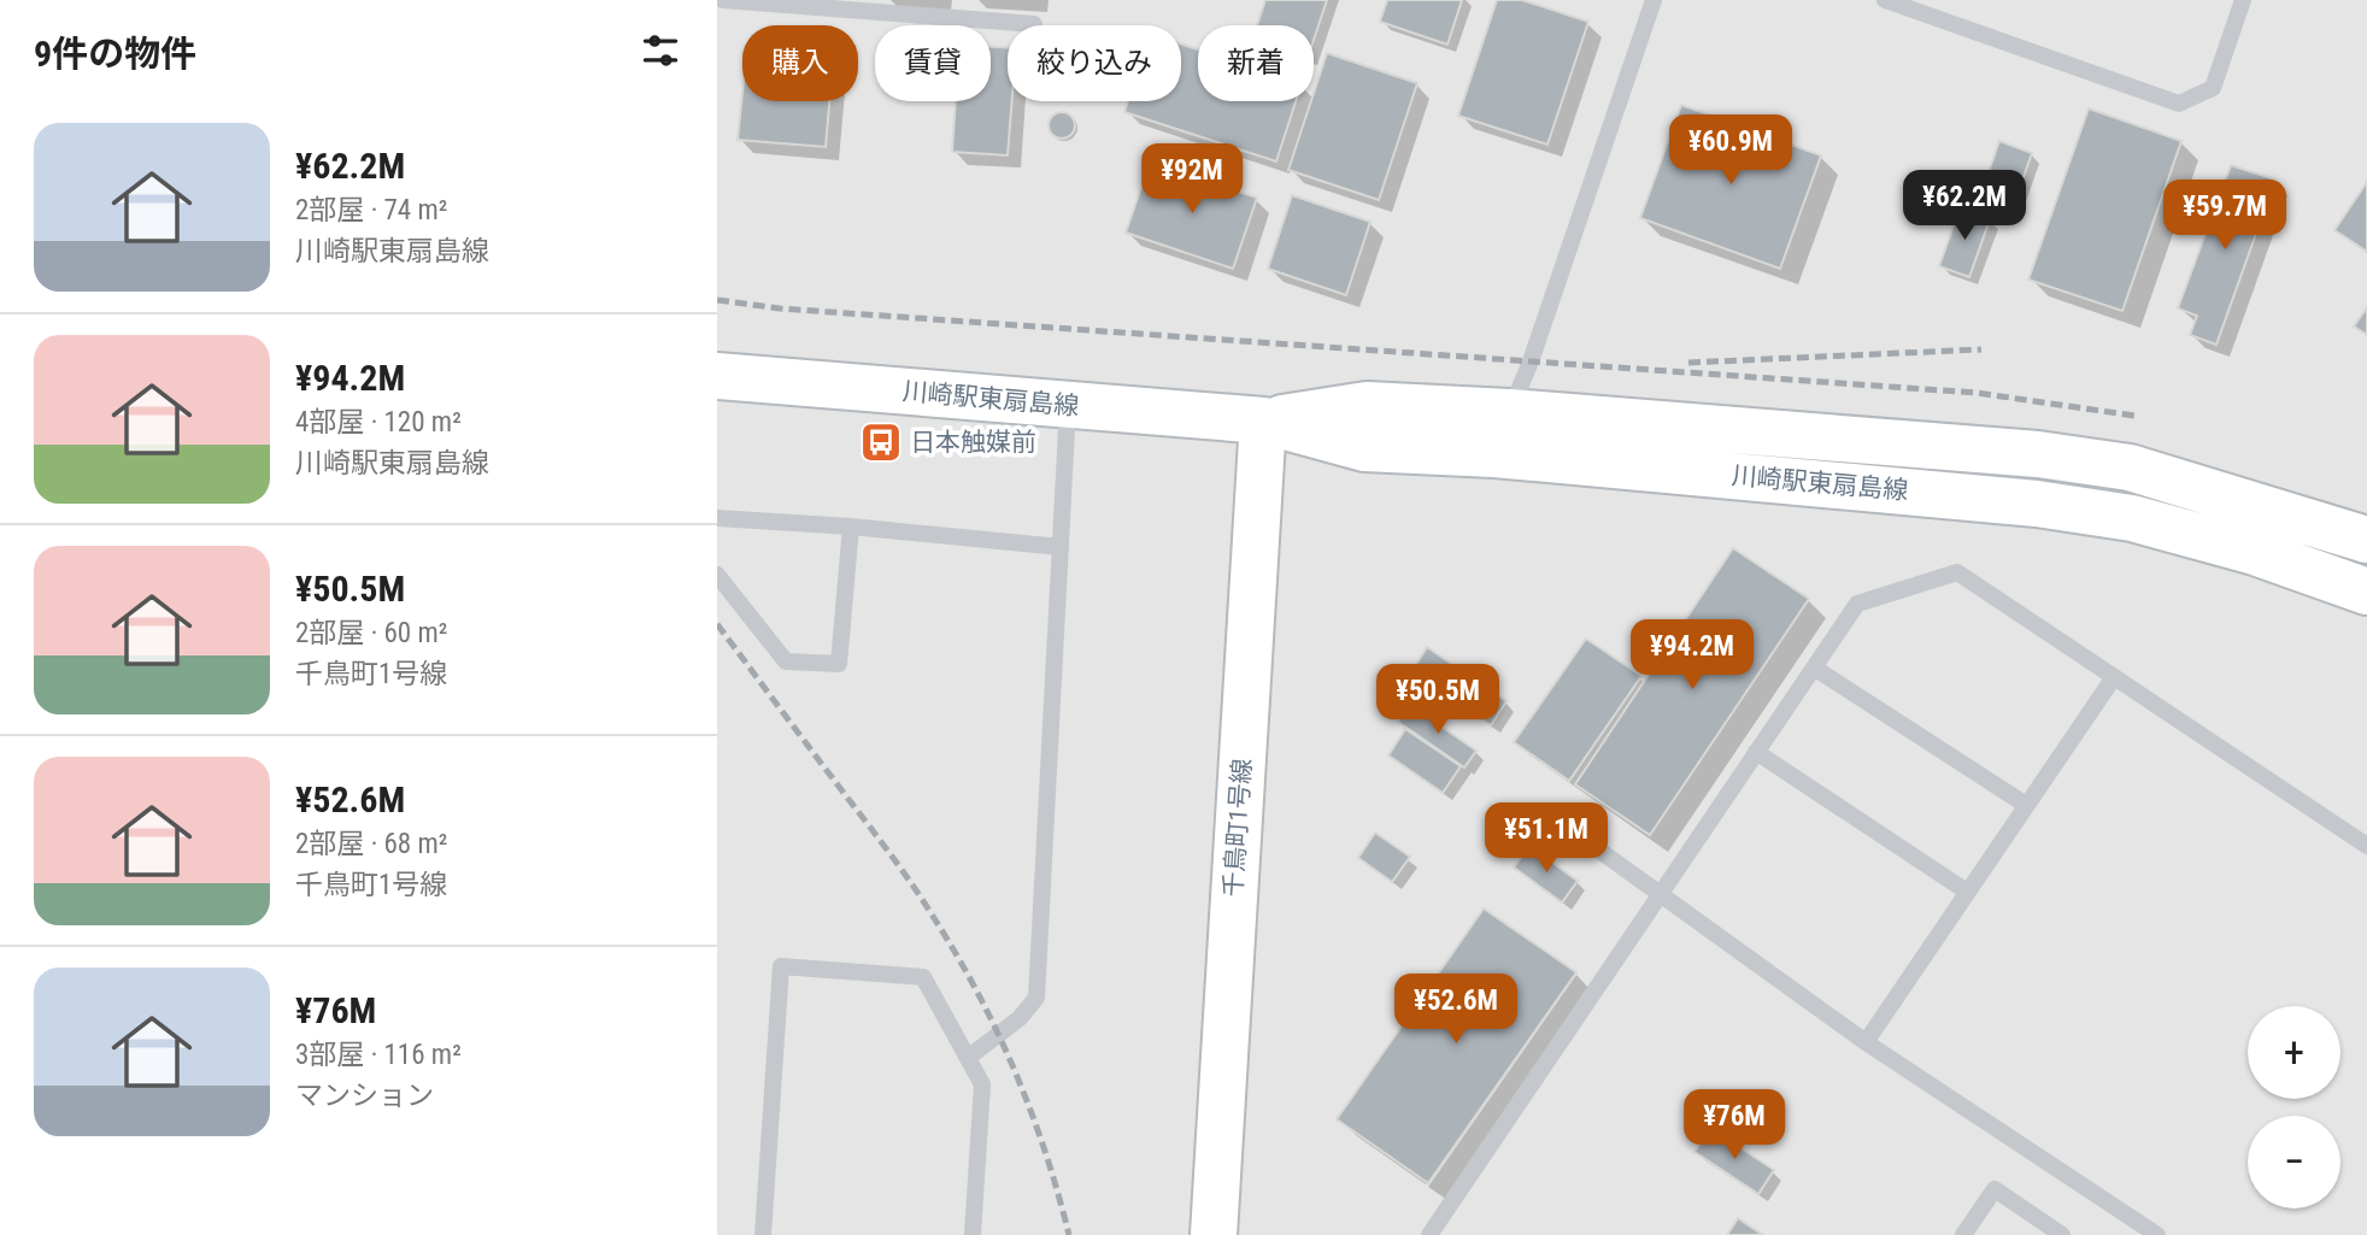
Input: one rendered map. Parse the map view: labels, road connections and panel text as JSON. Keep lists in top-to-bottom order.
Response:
{
  "streets": {
    "street": ["川崎駅東扇島線", "千鳥町1号線"]
  },
  "crossings": [
    ["川崎駅東扇島線", "千鳥町1号線"]
  ],
  "places": {
    "bus stop": ["日本触媒前"]
  },
  "page": {
    "heading": "9件の物件",
    "chip": [
      "購入",
      "賃貸",
      "絞り込み",
      "新着"
    ],
    "list": [
      {
        "name": "¥62.2M",
        "note": "2部屋 · 74 m² · 川崎駅東扇島線"
      },
      {
        "name": "¥94.2M",
        "note": "4部屋 · 120 m² · 川崎駅東扇島線"
      },
      {
        "name": "¥50.5M",
        "note": "2部屋 · 60 m² · 千鳥町1号線"
      },
      {
        "name": "¥52.6M",
        "note": "2部屋 · 68 m² · 千鳥町1号線"
      },
      {
        "name": "¥76M",
        "note": "3部屋 · 116 m² · マンション"
      }
    ],
    "price": [
      "¥60.9M",
      "¥92M",
      "¥62.2M",
      "¥59.7M",
      "¥94.2M",
      "¥50.5M",
      "¥51.1M",
      "¥52.6M",
      "¥76M"
    ],
    "map_buttons": ["+", "−"]
  }
}
